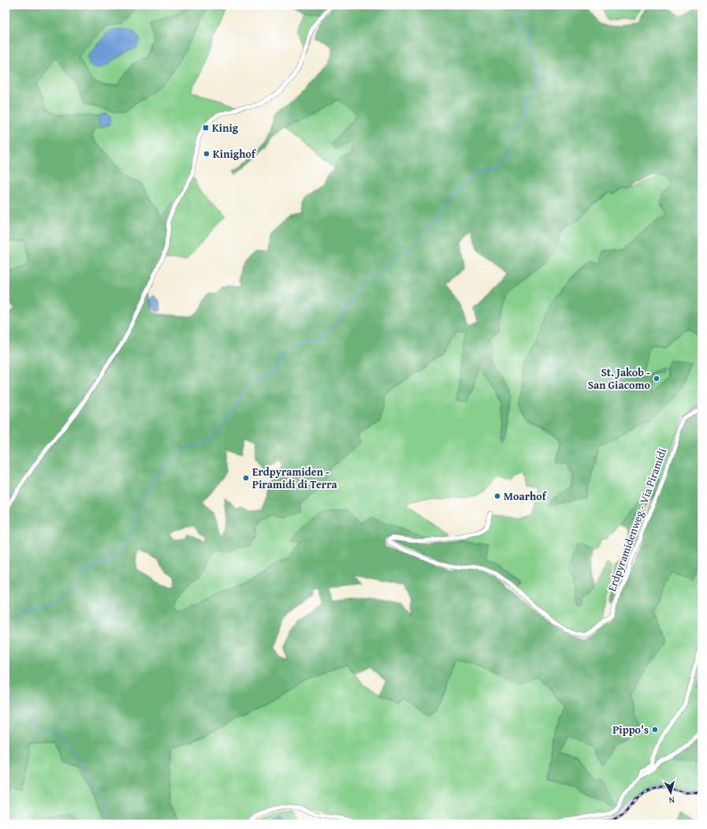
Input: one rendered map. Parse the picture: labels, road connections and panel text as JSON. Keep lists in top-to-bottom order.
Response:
{
  "streets": {
    "street": ["Erdpyramidenweg - Via Piramidi"]
  },
  "places": {
    "transit": ["Kinig"],
    "other": [
      "Kinighof",
      "St. Jakob - San Giacomo",
      "Erdpyramiden - Piramidi di Terra",
      "Moarhof",
      "Pippo's"
    ]
  },
  "north": "bottom"
}
